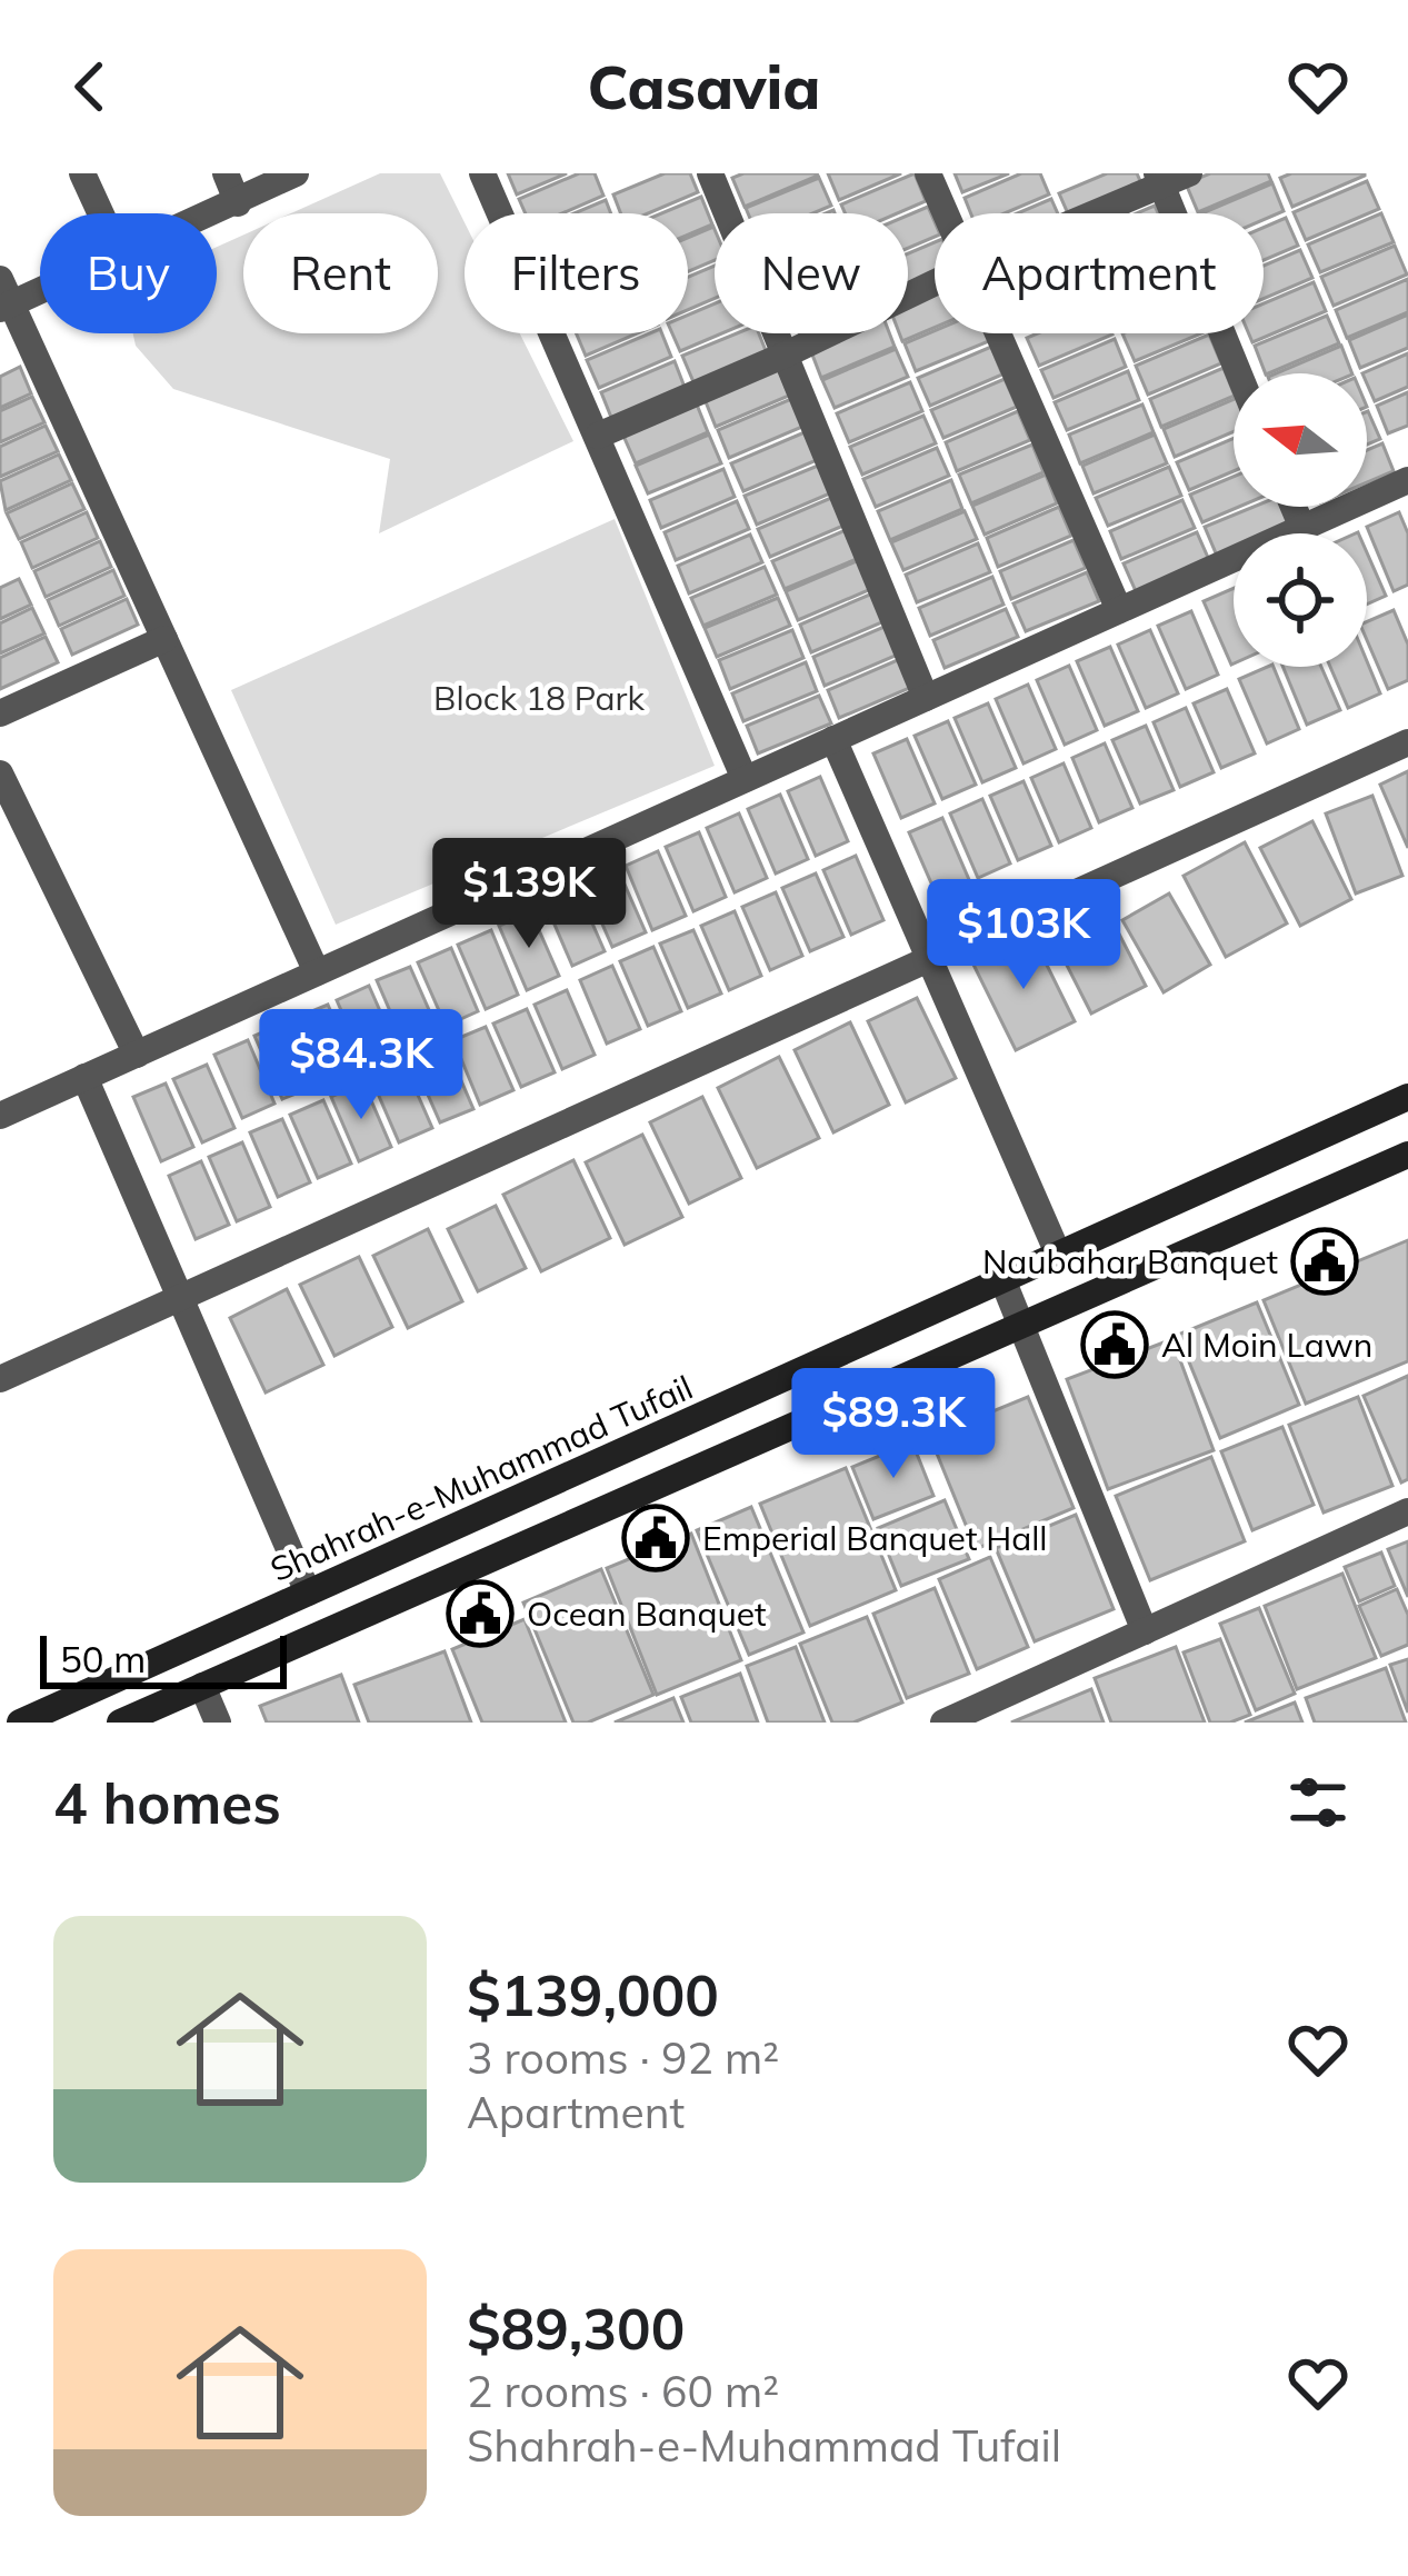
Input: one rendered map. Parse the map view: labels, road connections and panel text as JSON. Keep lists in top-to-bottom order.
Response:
{
  "streets": {
    "main road": ["Shahrah-e-Muhammad Tufail"]
  },
  "parks": ["Block 18 Park"],
  "places": {
    "public building": [
      "Naubahar Banquet",
      "Al Moin Lawn",
      "Emperial Banquet Hall",
      "Ocean Banquet"
    ]
  },
  "scale_bar": "50 m",
  "north": "left",
  "page": {
    "header": "Casavia",
    "chip": [
      "Buy",
      "Rent",
      "Filters",
      "New",
      "Apartment"
    ],
    "price": [
      "$139K",
      "$103K",
      "$84.3K",
      "$89.3K"
    ],
    "scale": "50 m",
    "heading": "4 homes",
    "list": [
      {
        "name": "$139,000",
        "note": "3 rooms · 92 m² · Apartment"
      },
      {
        "name": "$89,300",
        "note": "2 rooms · 60 m² · Shahrah-e-Muhammad Tufail"
      }
    ]
  }
}
